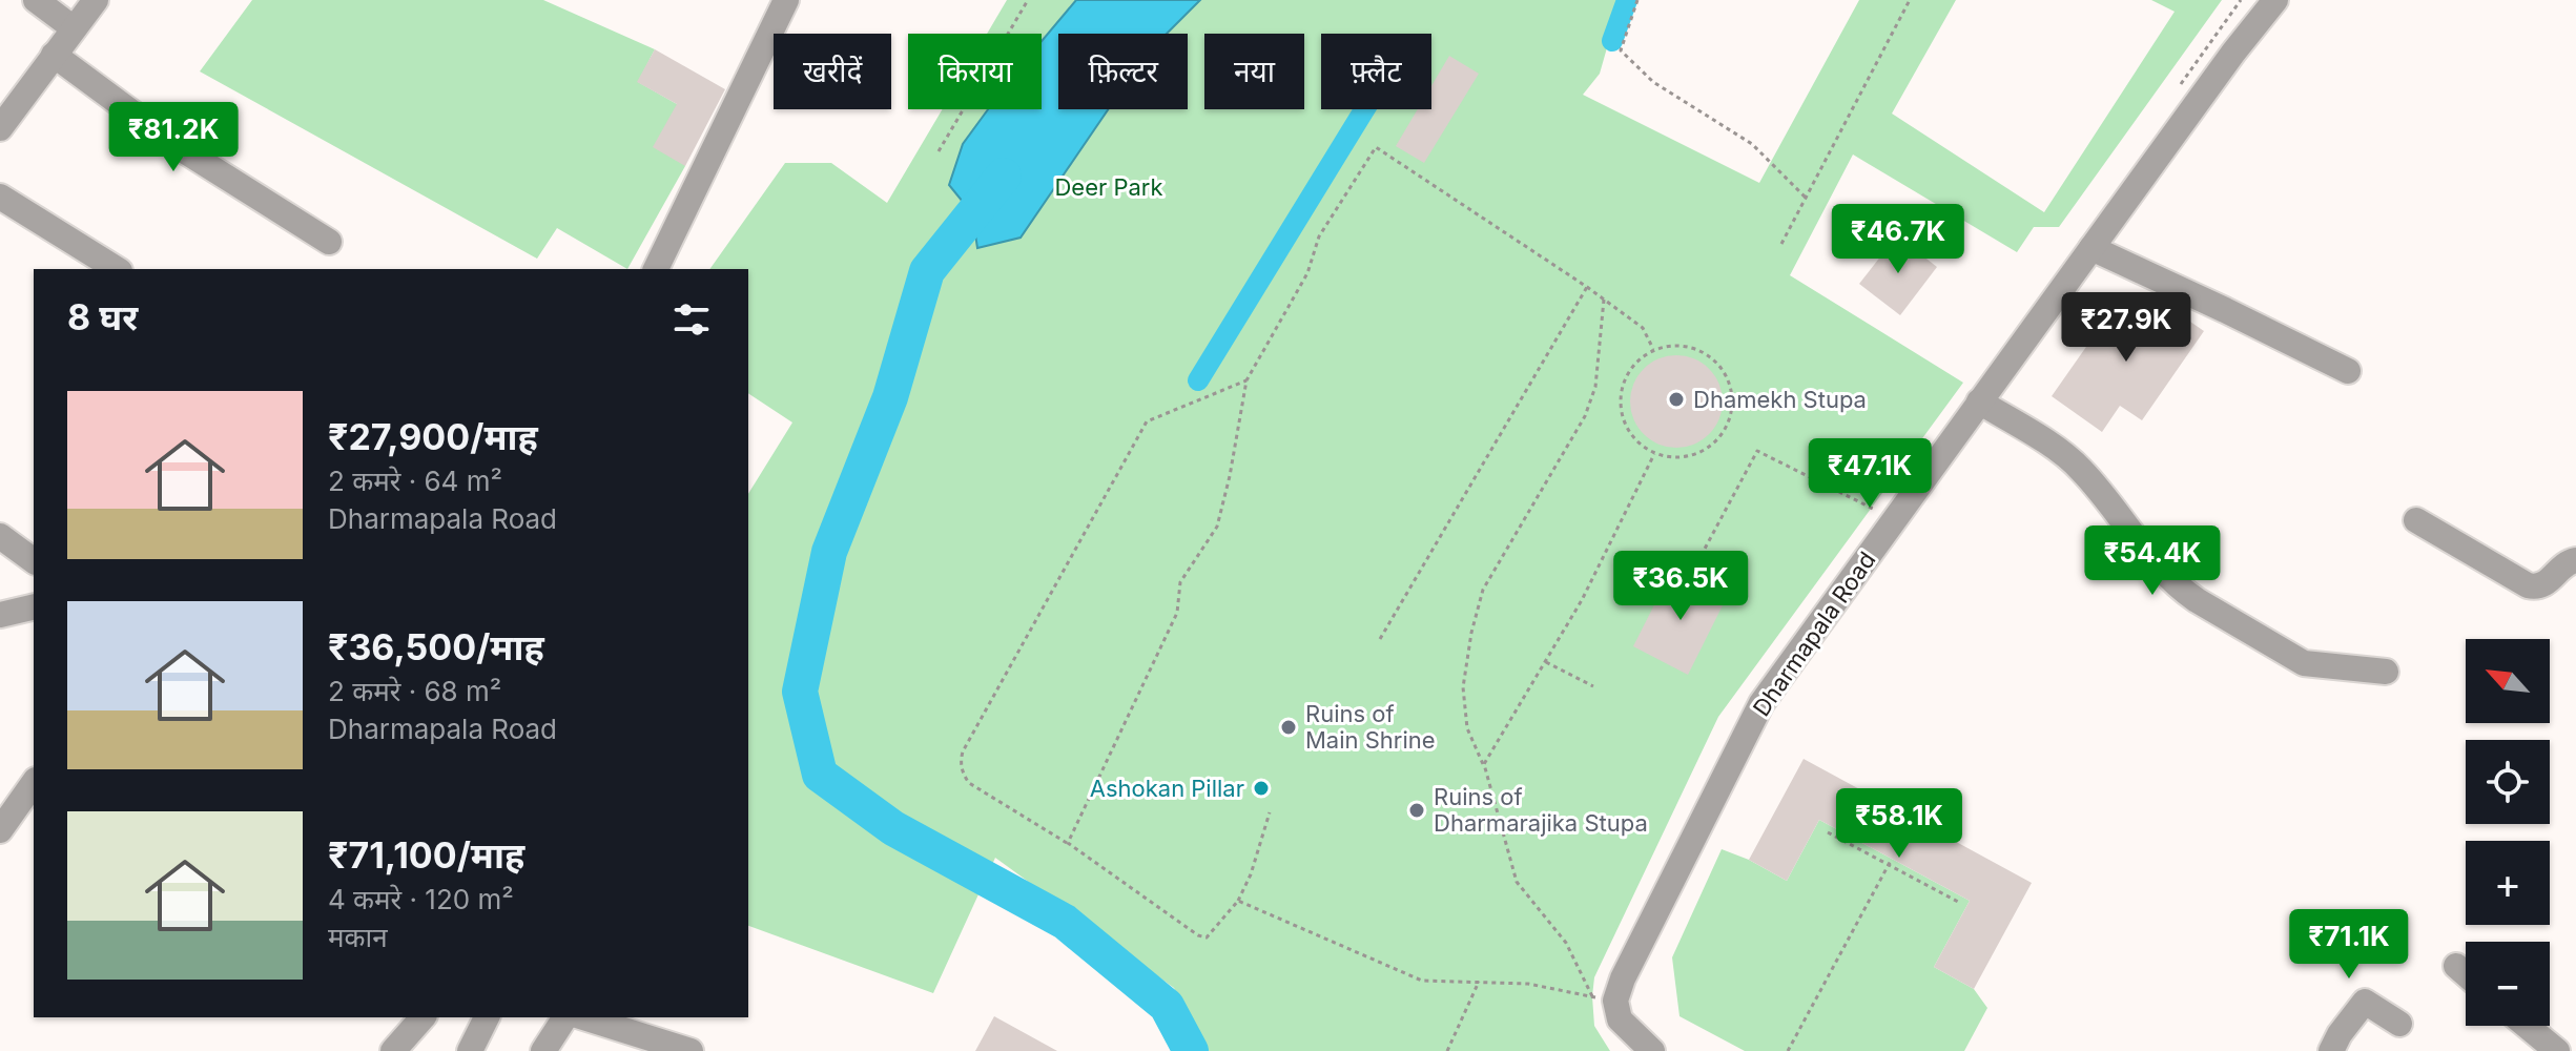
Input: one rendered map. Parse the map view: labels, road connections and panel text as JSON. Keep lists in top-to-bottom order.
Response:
{
  "streets": {
    "street": ["Dharmapala Road"]
  },
  "parks": ["Deer Park"],
  "places": [
    "Dhamekh Stupa",
    "Ruins of Main Shrine",
    "Ashokan Pillar",
    "Ruins of Dharmarajika Stupa"
  ],
  "north": "top left",
  "page": {
    "chip": [
      "खरीदें",
      "किराया",
      "फ़िल्टर",
      "नया",
      "फ़्लैट"
    ],
    "price": [
      "₹81.2K",
      "₹46.7K",
      "₹27.9K",
      "₹47.1K",
      "₹54.4K",
      "₹36.5K",
      "₹58.1K",
      "₹71.1K"
    ],
    "heading": "8 घर",
    "list": [
      {
        "name": "₹27,900/माह",
        "note": "2 कमरे · 64 m² · Dharmapala Road"
      },
      {
        "name": "₹36,500/माह",
        "note": "2 कमरे · 68 m² · Dharmapala Road"
      },
      {
        "name": "₹71,100/माह",
        "note": "4 कमरे · 120 m² · मकान"
      }
    ],
    "map_buttons": ["+", "−"]
  }
}
